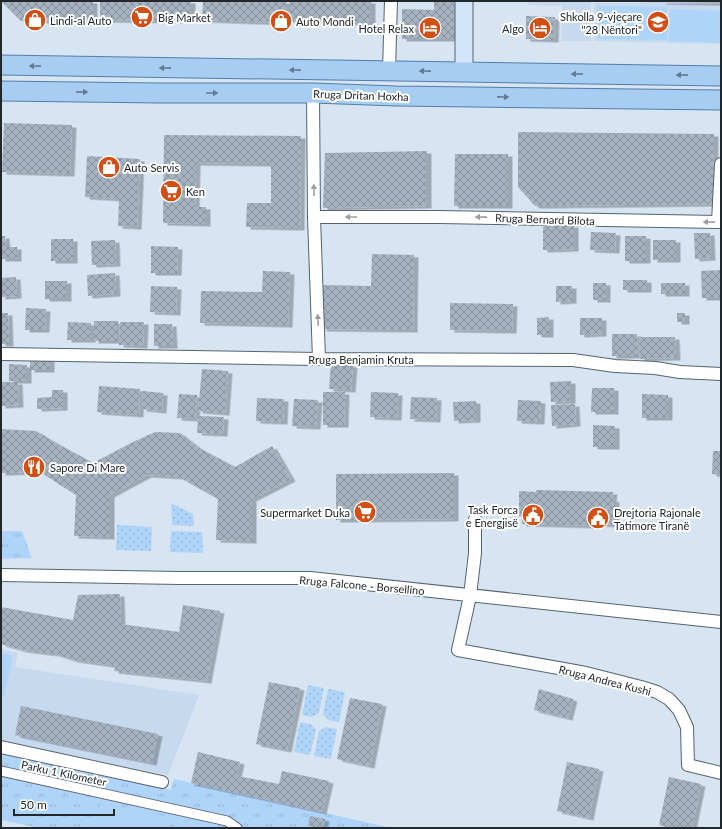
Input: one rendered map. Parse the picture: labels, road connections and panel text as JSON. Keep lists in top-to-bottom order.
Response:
{
  "streets": {
    "main road": ["Rruga Dritan Hoxha"],
    "street": [
      "Rruga Bernard Bilota",
      "Rruga Benjamin Kruta",
      "Rruga Falcone - Borsellino",
      "Rruga Andrea Kushi",
      "Parku 1 Kilometer"
    ]
  },
  "crossings": [
    ["Rruga Falcone - Borsellino", "Rruga Andrea Kushi"]
  ],
  "one_way": ["Rruga Bernard Bilota"],
  "places": {
    "supermarket": ["Big Market", "Ken", "Supermarket Duka"],
    "shop": ["Lindi-al Auto", "Auto Mondi", "Auto Servis"],
    "school or university": ["Shkolla 9-vjeçare \"28 Nëntori\""],
    "hotel": ["Hotel Relax", "Algo"],
    "restaurant": ["Sapore Di Mare"],
    "public building": ["Task Forca e Energjisë", "Drejtoria Rajonale Tatimore Tiranë"]
  },
  "scale_bar": "50 m"
}
